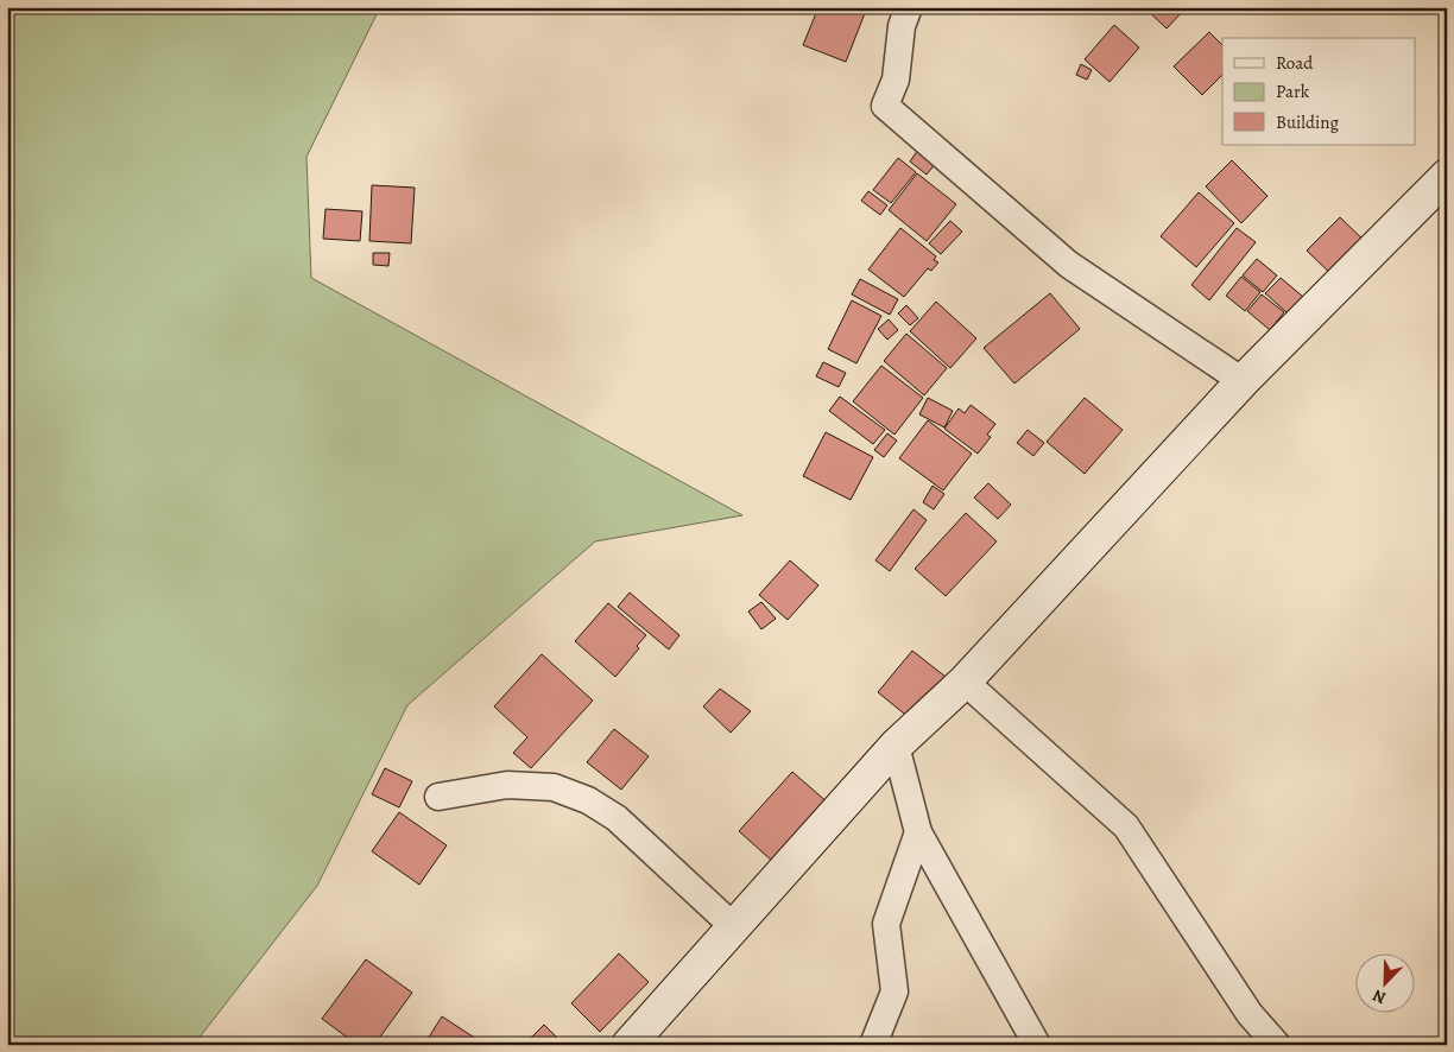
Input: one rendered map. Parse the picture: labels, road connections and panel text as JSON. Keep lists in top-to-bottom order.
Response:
{
  "legend": ["Road", "Park", "Building"],
  "north": "bottom left"
}
